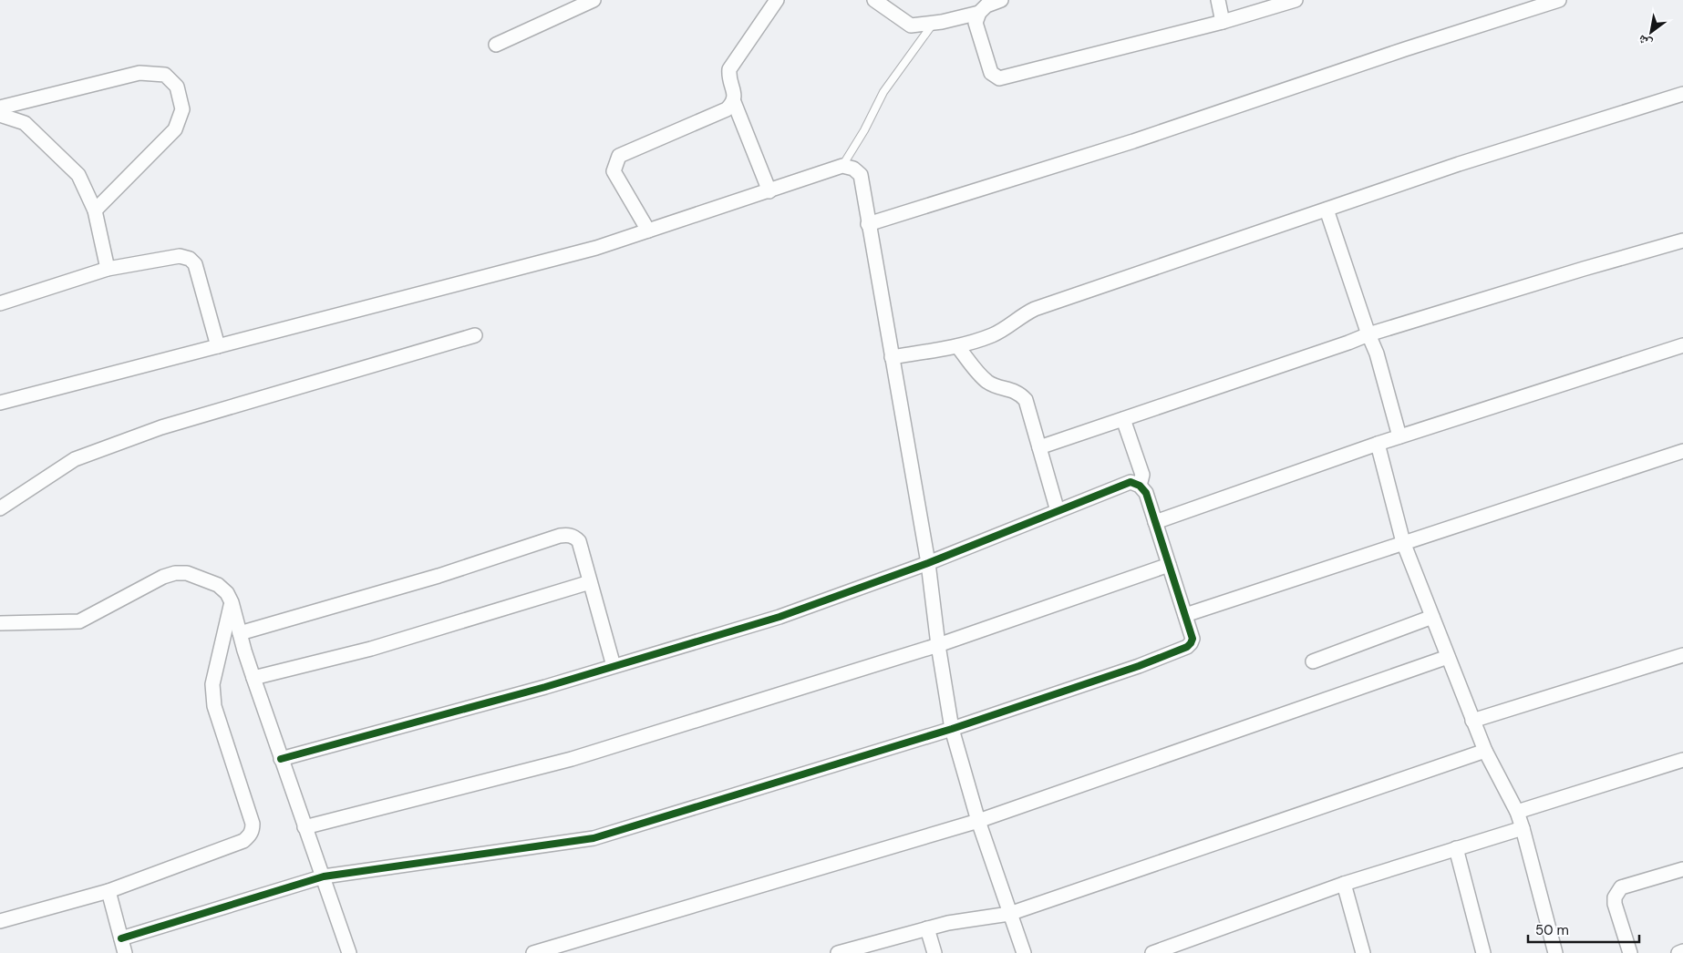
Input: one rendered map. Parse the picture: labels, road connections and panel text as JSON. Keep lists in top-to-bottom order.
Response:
{
  "scale_bar": "50 m",
  "north": "bottom left"
}
